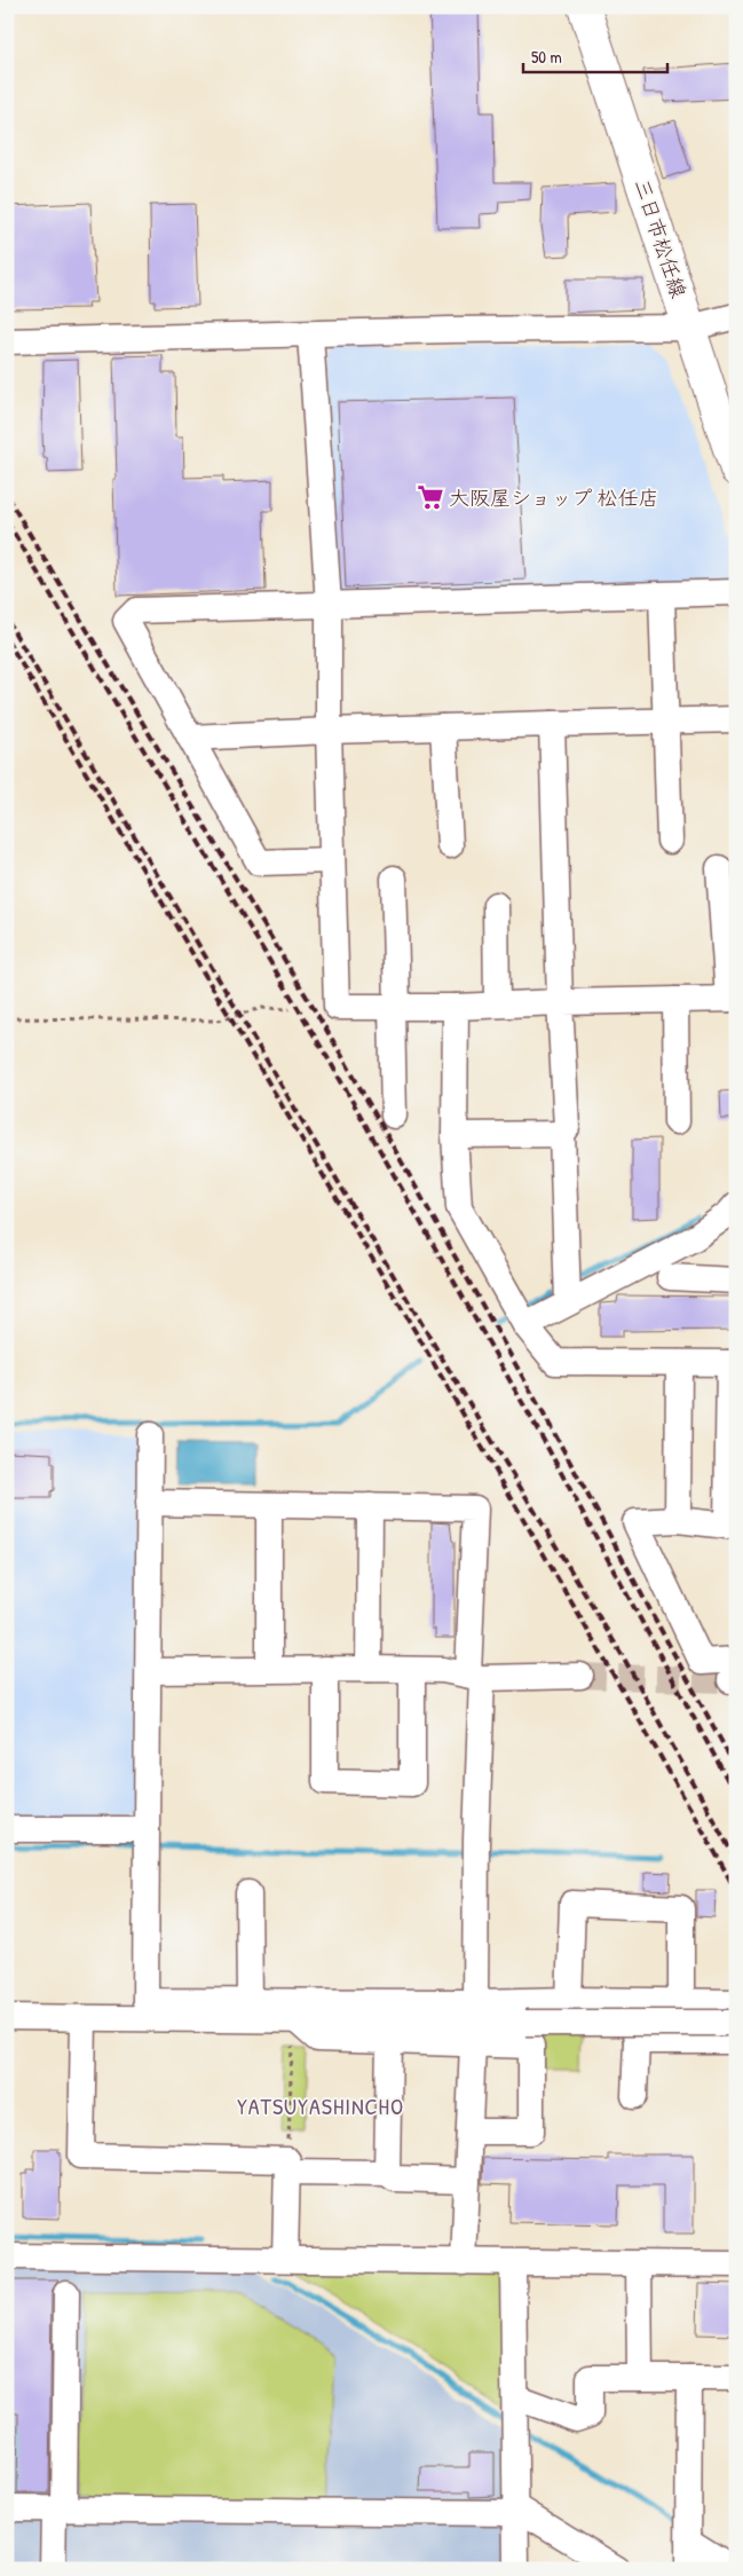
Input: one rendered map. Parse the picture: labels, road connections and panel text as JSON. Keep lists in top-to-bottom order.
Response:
{
  "streets": {
    "main road": ["三日市松任線"]
  },
  "districts": ["YATSUYASHINCHO"],
  "places": {
    "supermarket": ["大阪屋ショップ 松任店"]
  },
  "scale_bar": "50 m"
}
